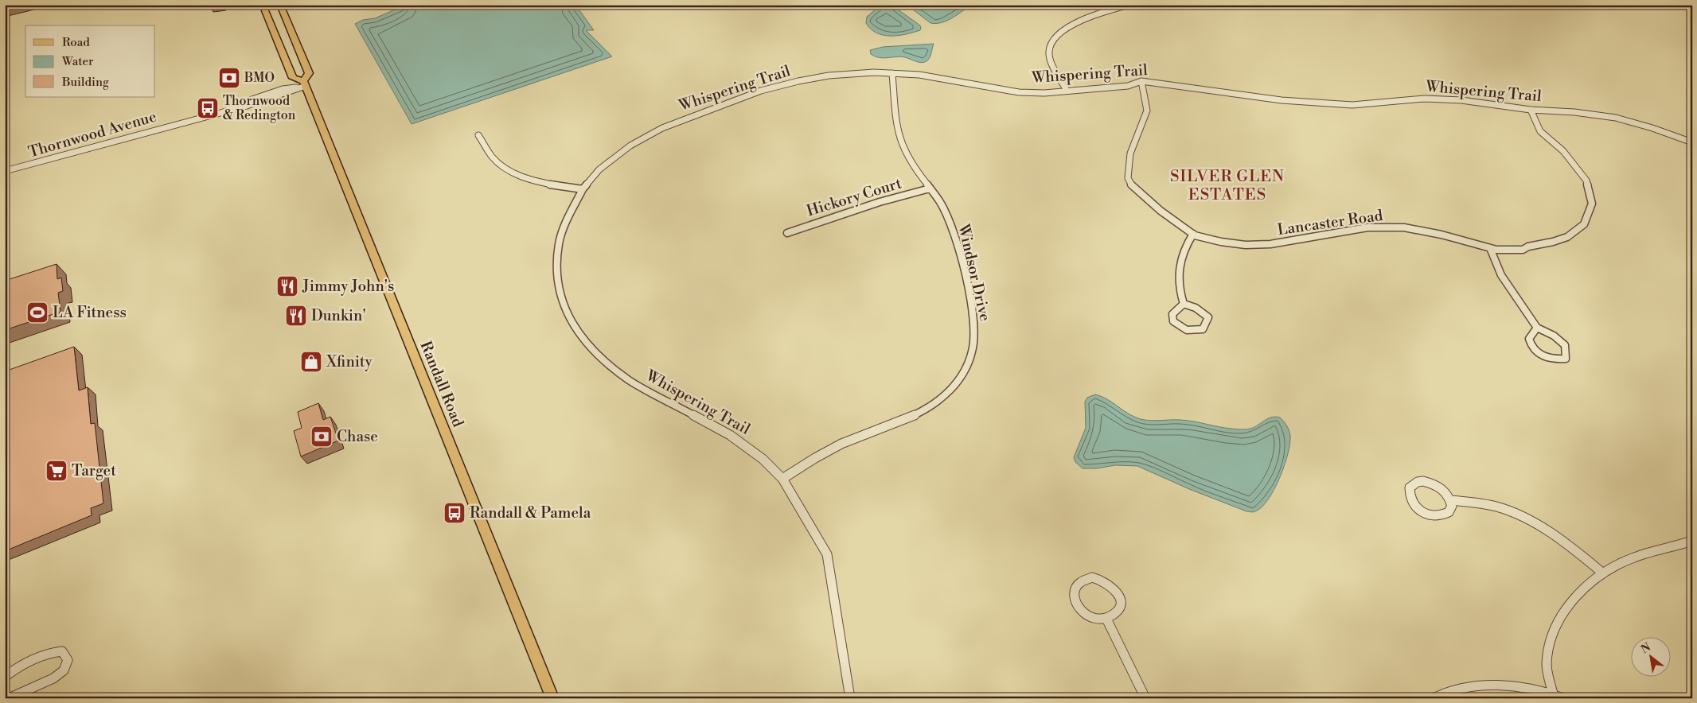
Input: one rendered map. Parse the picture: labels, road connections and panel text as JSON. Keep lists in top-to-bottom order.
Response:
{
  "streets": {
    "main road": ["Randall Road"],
    "street": [
      "Whispering Trail",
      "Thornwood Avenue",
      "Hickory Court",
      "Lancaster Road",
      "Windsor Drive"
    ]
  },
  "crossings": [
    ["Whispering Trail", "Lancaster Road"],
    ["Whispering Trail", "Windsor Drive"],
    ["Thornwood Avenue", "Randall Road"],
    ["Hickory Court", "Windsor Drive"]
  ],
  "districts": ["SILVER GLEN ESTATES"],
  "places": {
    "bank": ["BMO", "Chase"],
    "bus stop": ["Thornwood & Redington", "Randall & Pamela"],
    "restaurant": ["Jimmy John's", "Dunkin'"],
    "sports": ["LA Fitness"],
    "shop": ["Xfinity"],
    "supermarket": ["Target"]
  },
  "legend": ["Road", "Water", "Building"],
  "north": "top left"
}
